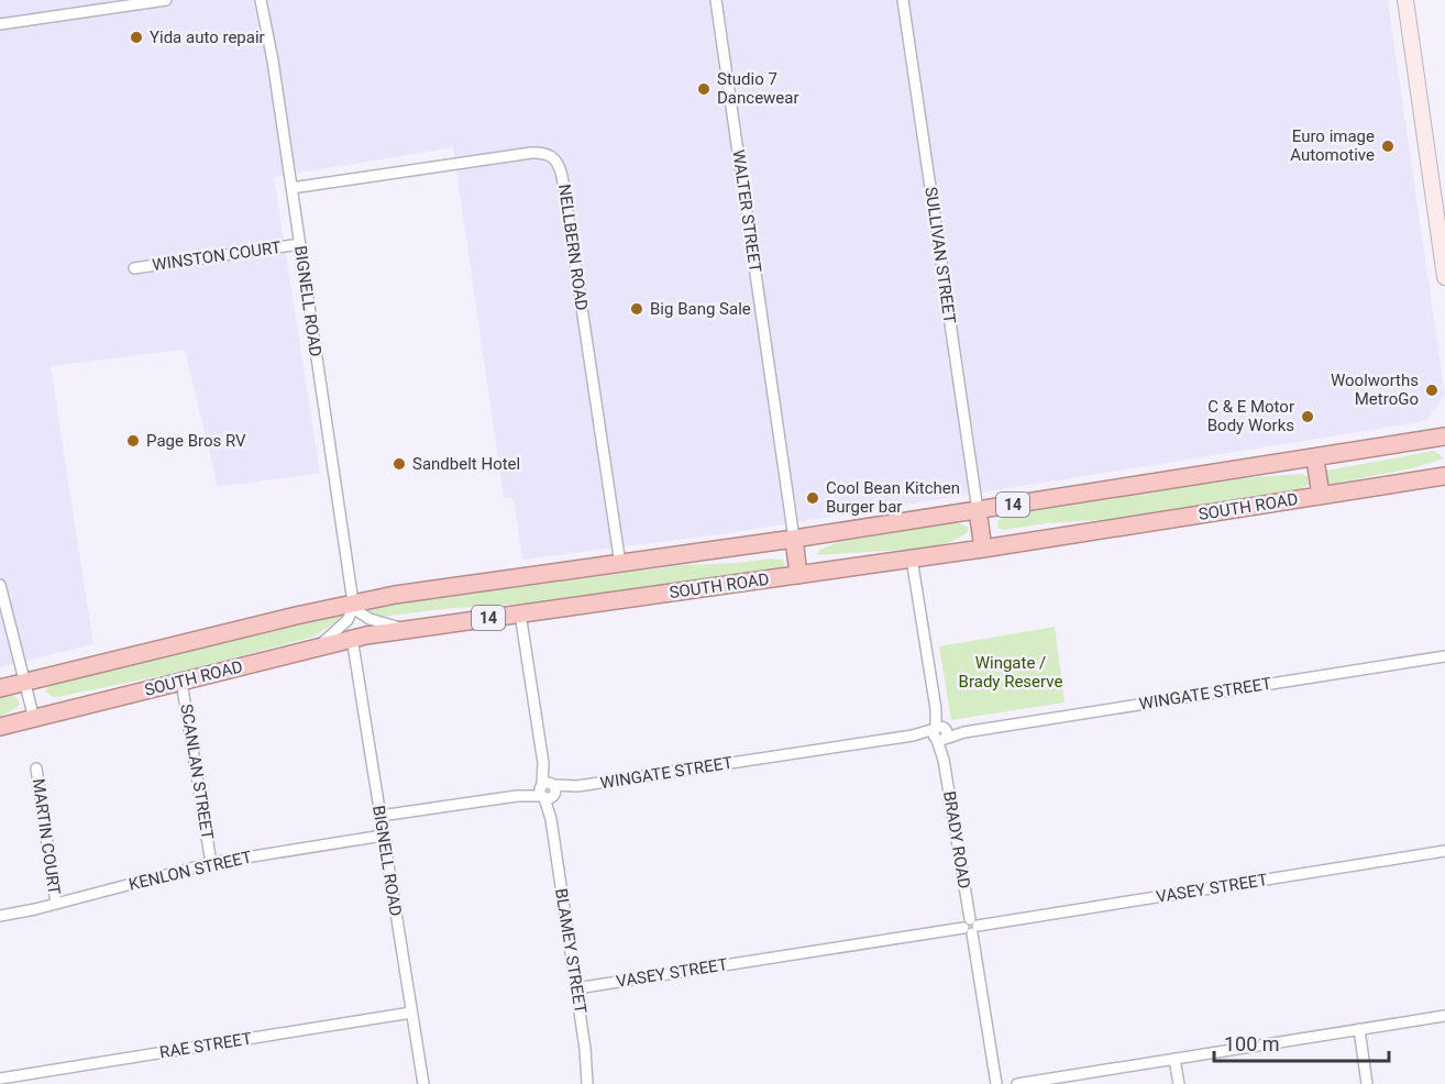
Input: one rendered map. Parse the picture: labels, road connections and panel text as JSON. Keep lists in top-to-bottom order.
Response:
{
  "streets": {
    "highway": ["14", "SOUTH ROAD"],
    "street": [
      "WALTER STREET",
      "NELLBERN ROAD",
      "SULLIVAN STREET",
      "WINSTON COURT",
      "BIGNELL ROAD",
      "WINGATE STREET",
      "SCANLAN STREET",
      "MARTIN COURT",
      "BRADY ROAD",
      "KENLON STREET",
      "VASEY STREET",
      "BLAMEY STREET",
      "RAE STREET"
    ]
  },
  "crossings": [
    ["WALTER STREET", "14"],
    ["NELLBERN ROAD", "BIGNELL ROAD"],
    ["NELLBERN ROAD", "14"],
    ["SULLIVAN STREET", "14"],
    ["WINSTON COURT", "BIGNELL ROAD"],
    ["BIGNELL ROAD", "14"],
    ["BIGNELL ROAD", "SOUTH ROAD"],
    ["BIGNELL ROAD", "WINGATE STREET"],
    ["BIGNELL ROAD", "KENLON STREET"],
    ["BIGNELL ROAD", "RAE STREET"],
    ["SOUTH ROAD", "SCANLAN STREET"],
    ["SOUTH ROAD", "BRADY ROAD"],
    ["SOUTH ROAD", "BLAMEY STREET"],
    ["WINGATE STREET", "BRADY ROAD"],
    ["WINGATE STREET", "BLAMEY STREET"],
    ["SCANLAN STREET", "KENLON STREET"],
    ["MARTIN COURT", "KENLON STREET"],
    ["BRADY ROAD", "VASEY STREET"],
    ["VASEY STREET", "BLAMEY STREET"]
  ],
  "parks": ["Wingate / Brady Reserve"],
  "places": [
    "Yida auto repair",
    "Studio 7 Dancewear",
    "Euro image Automotive",
    "Big Bang Sale",
    "Woolworths MetroGo",
    "C & E Motor Body Works",
    "Page Bros RV",
    "Sandbelt Hotel",
    "Cool Bean Kitchen Burger bar"
  ],
  "scale_bar": "100 m"
}
